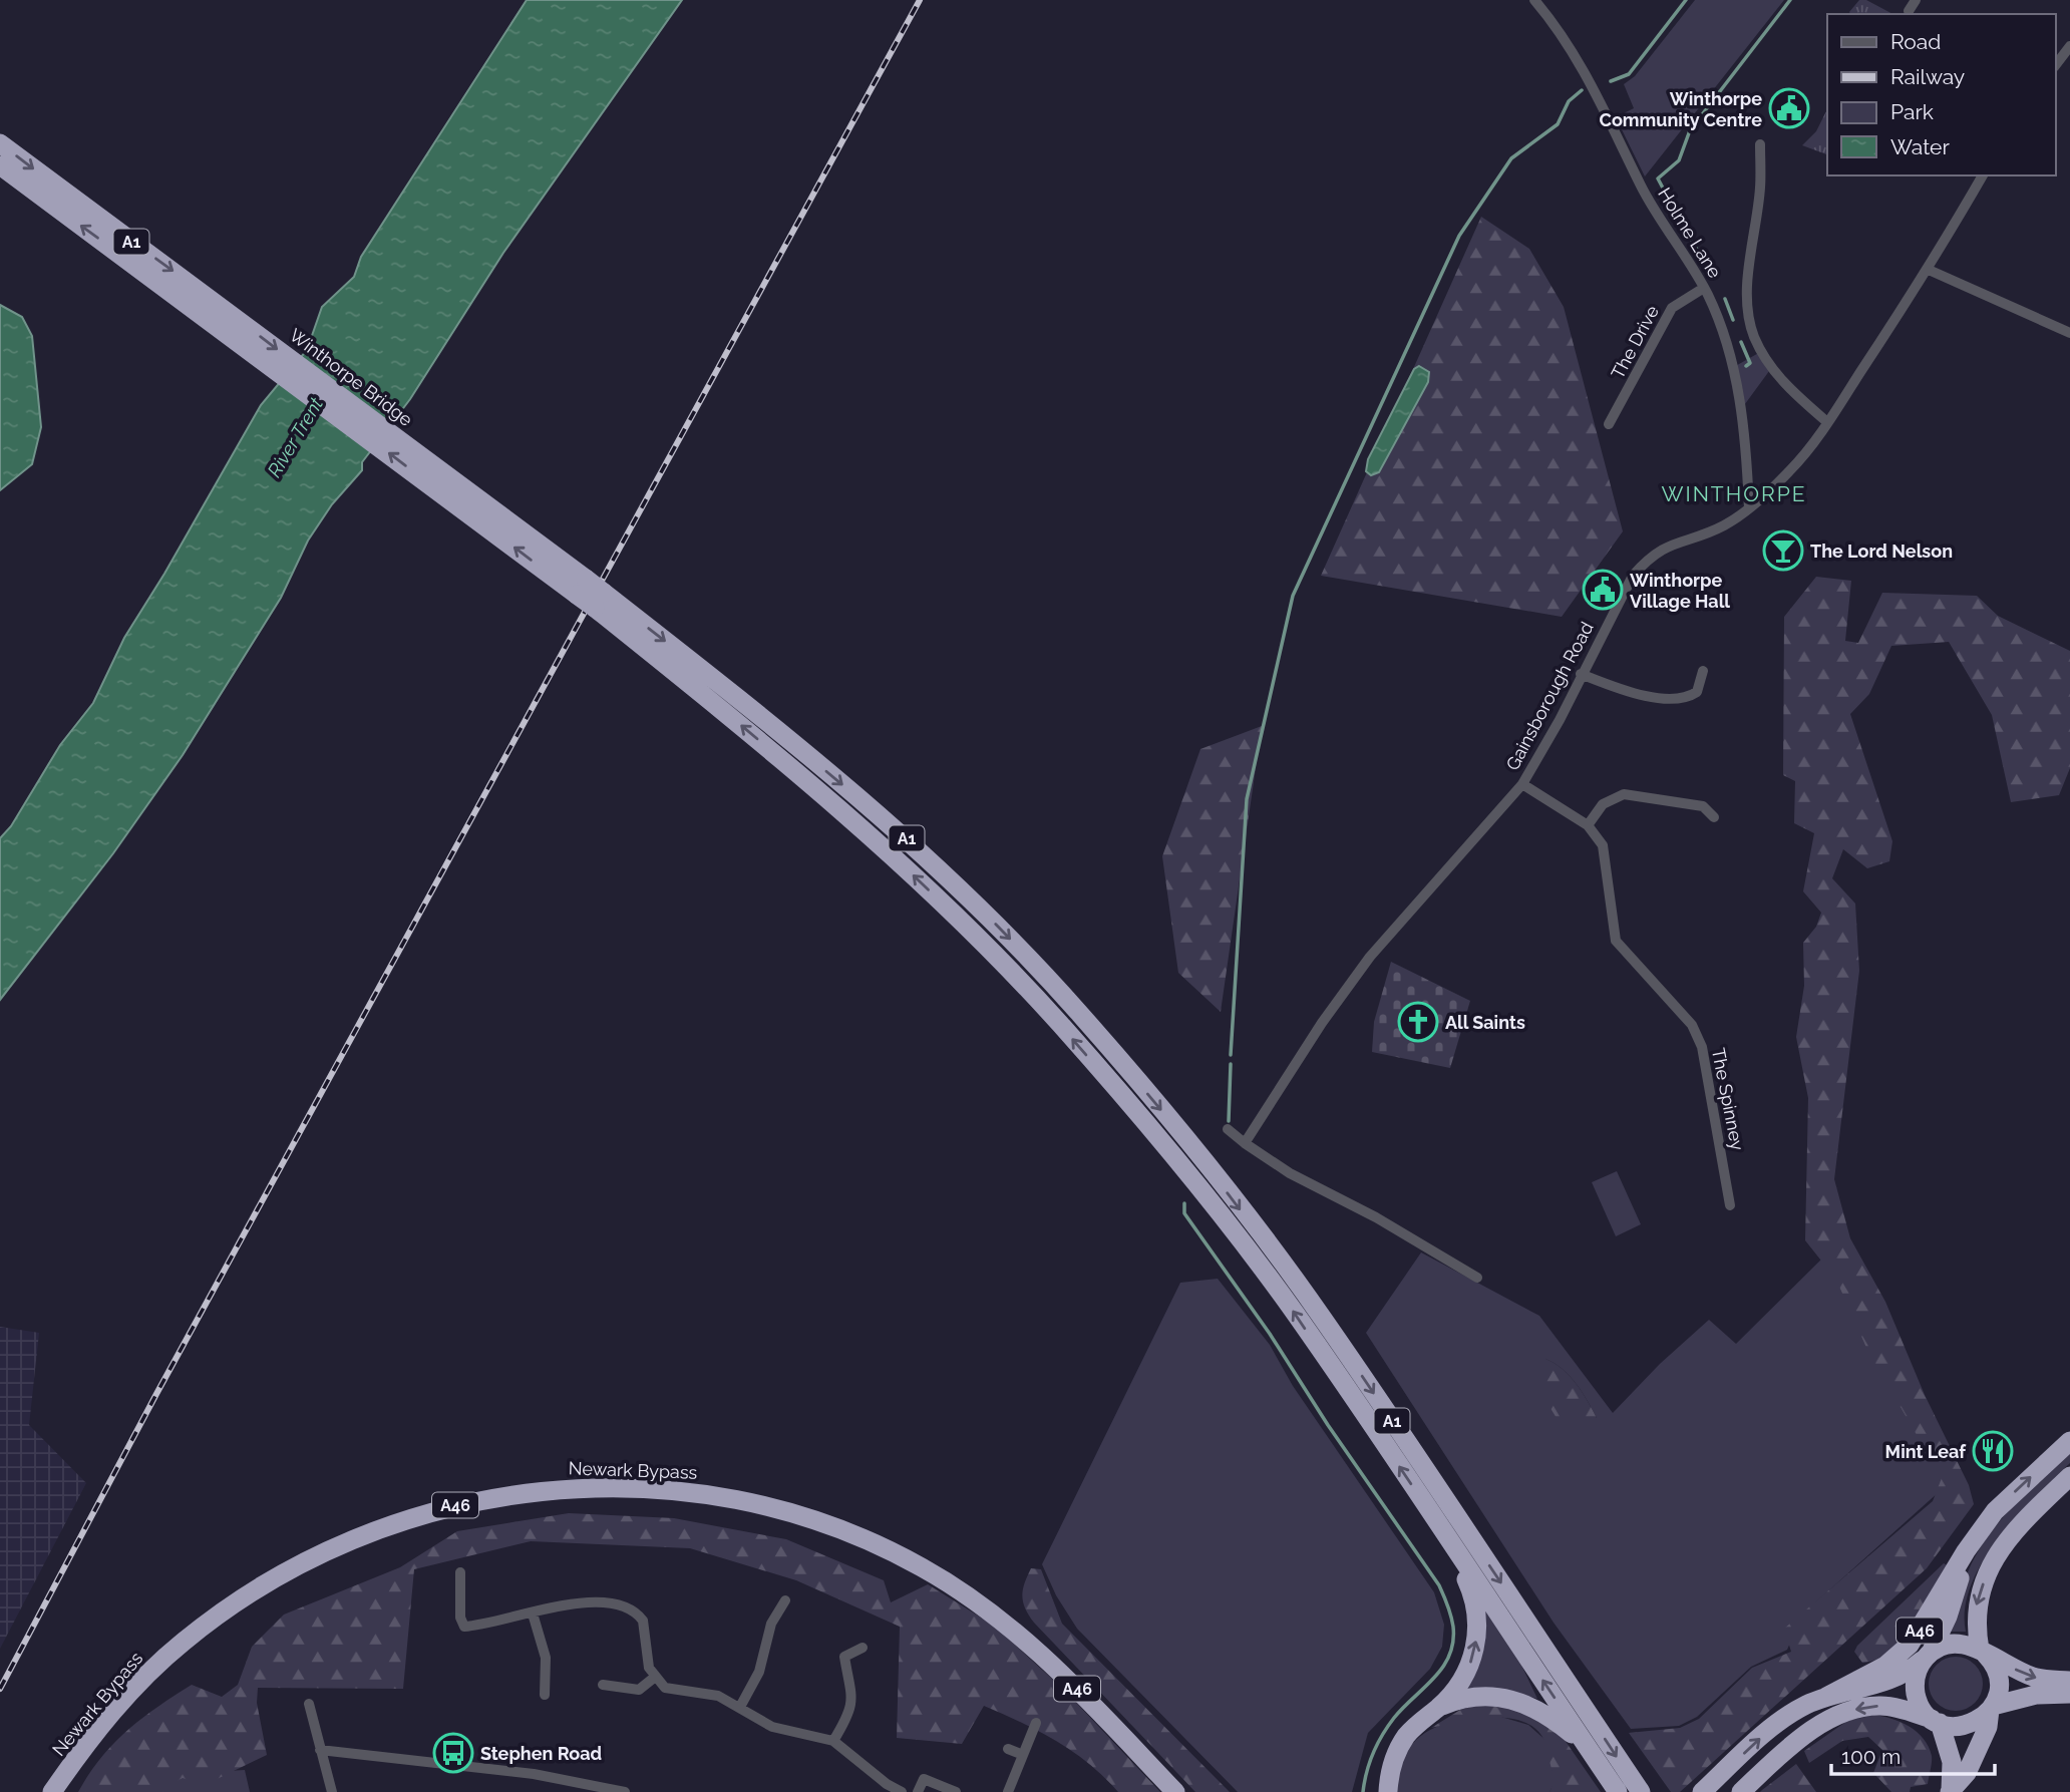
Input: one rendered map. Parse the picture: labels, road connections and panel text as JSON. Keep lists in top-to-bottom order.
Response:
{
  "streets": {
    "highway": [
      "A1",
      "Winthorpe Bridge",
      "Newark Bypass",
      "A46"
    ],
    "street": [
      "Holme Lane",
      "The Drive",
      "Gainsborough Road",
      "The Spinney"
    ]
  },
  "crossings": [
    ["Holme Lane", "The Drive"],
    ["Holme Lane", "Gainsborough Road"],
    ["A1", "Winthorpe Bridge"],
    ["Gainsborough Road", "The Spinney"]
  ],
  "districts": ["WINTHORPE"],
  "water": ["River Trent"],
  "places": {
    "public building": ["Winthorpe Community Centre", "Winthorpe Village Hall"],
    "bar": ["The Lord Nelson"],
    "church": ["All Saints"],
    "restaurant": ["Mint Leaf"],
    "bus stop": ["Stephen Road"]
  },
  "legend": [
    "Road",
    "Railway",
    "Park",
    "Water"
  ],
  "scale_bar": "100 m"
}
